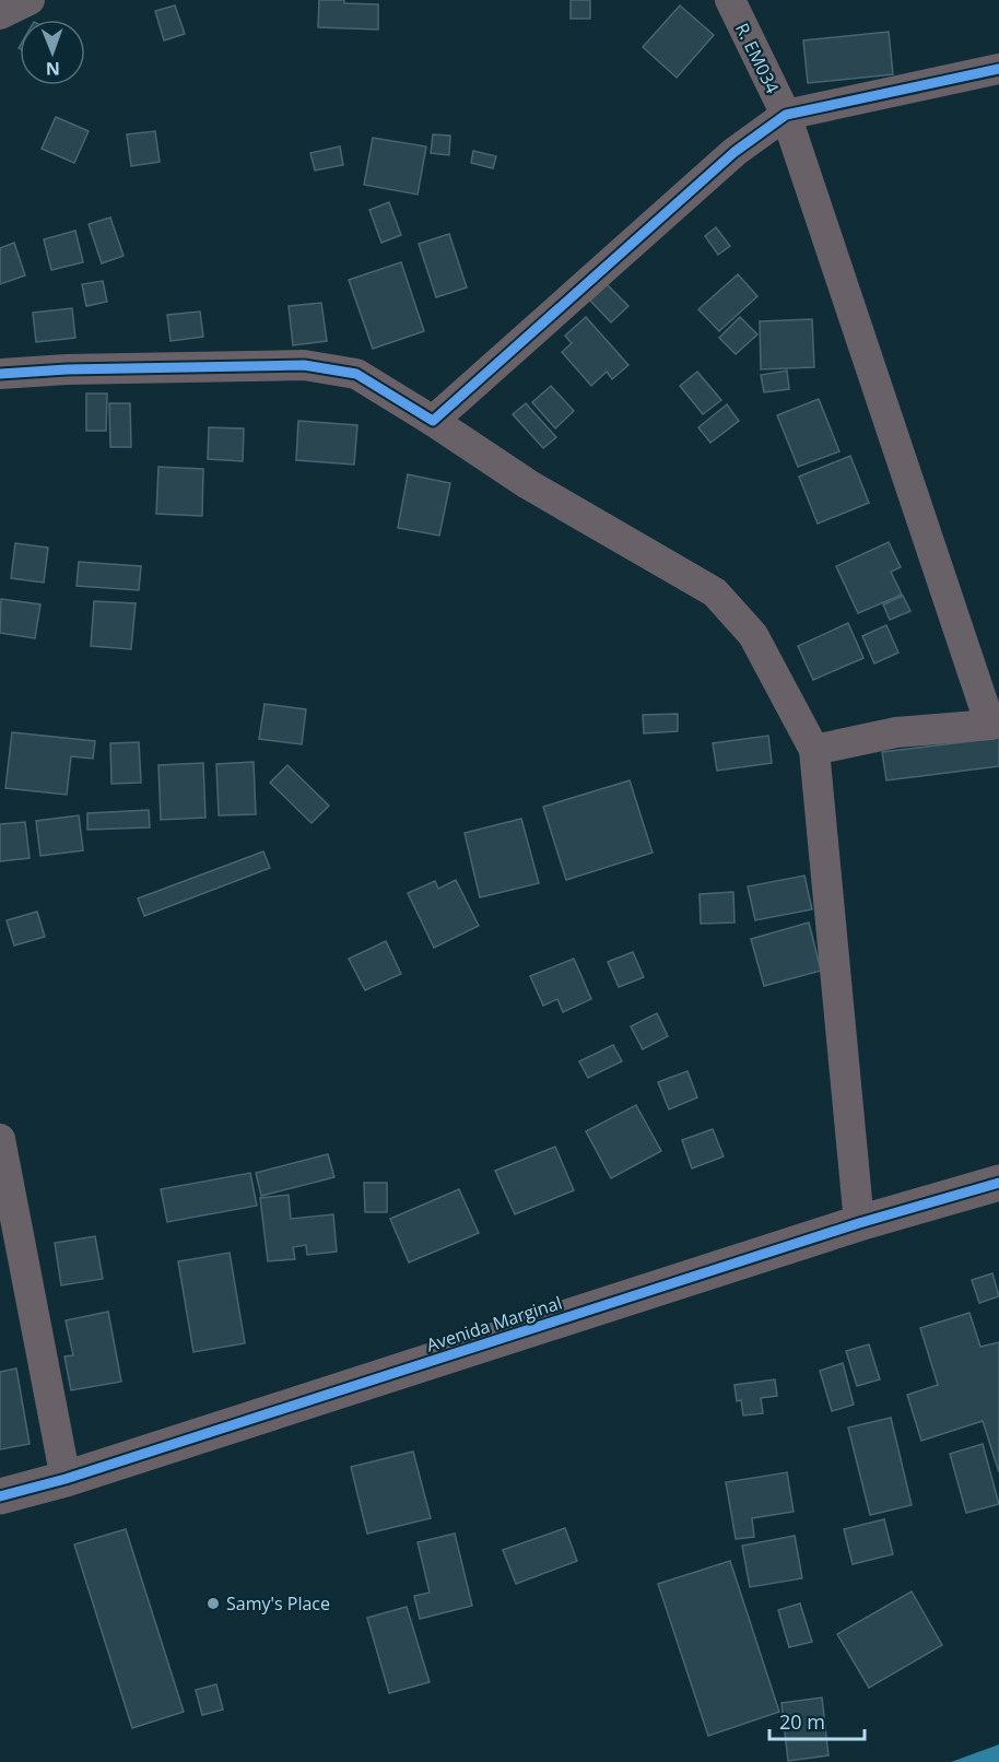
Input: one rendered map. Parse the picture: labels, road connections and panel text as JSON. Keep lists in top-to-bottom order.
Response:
{
  "streets": {
    "street": ["R. EM034", "Avenida Marginal"]
  },
  "places": ["Samy's Place"],
  "scale_bar": "20 m",
  "north": "bottom"
}
